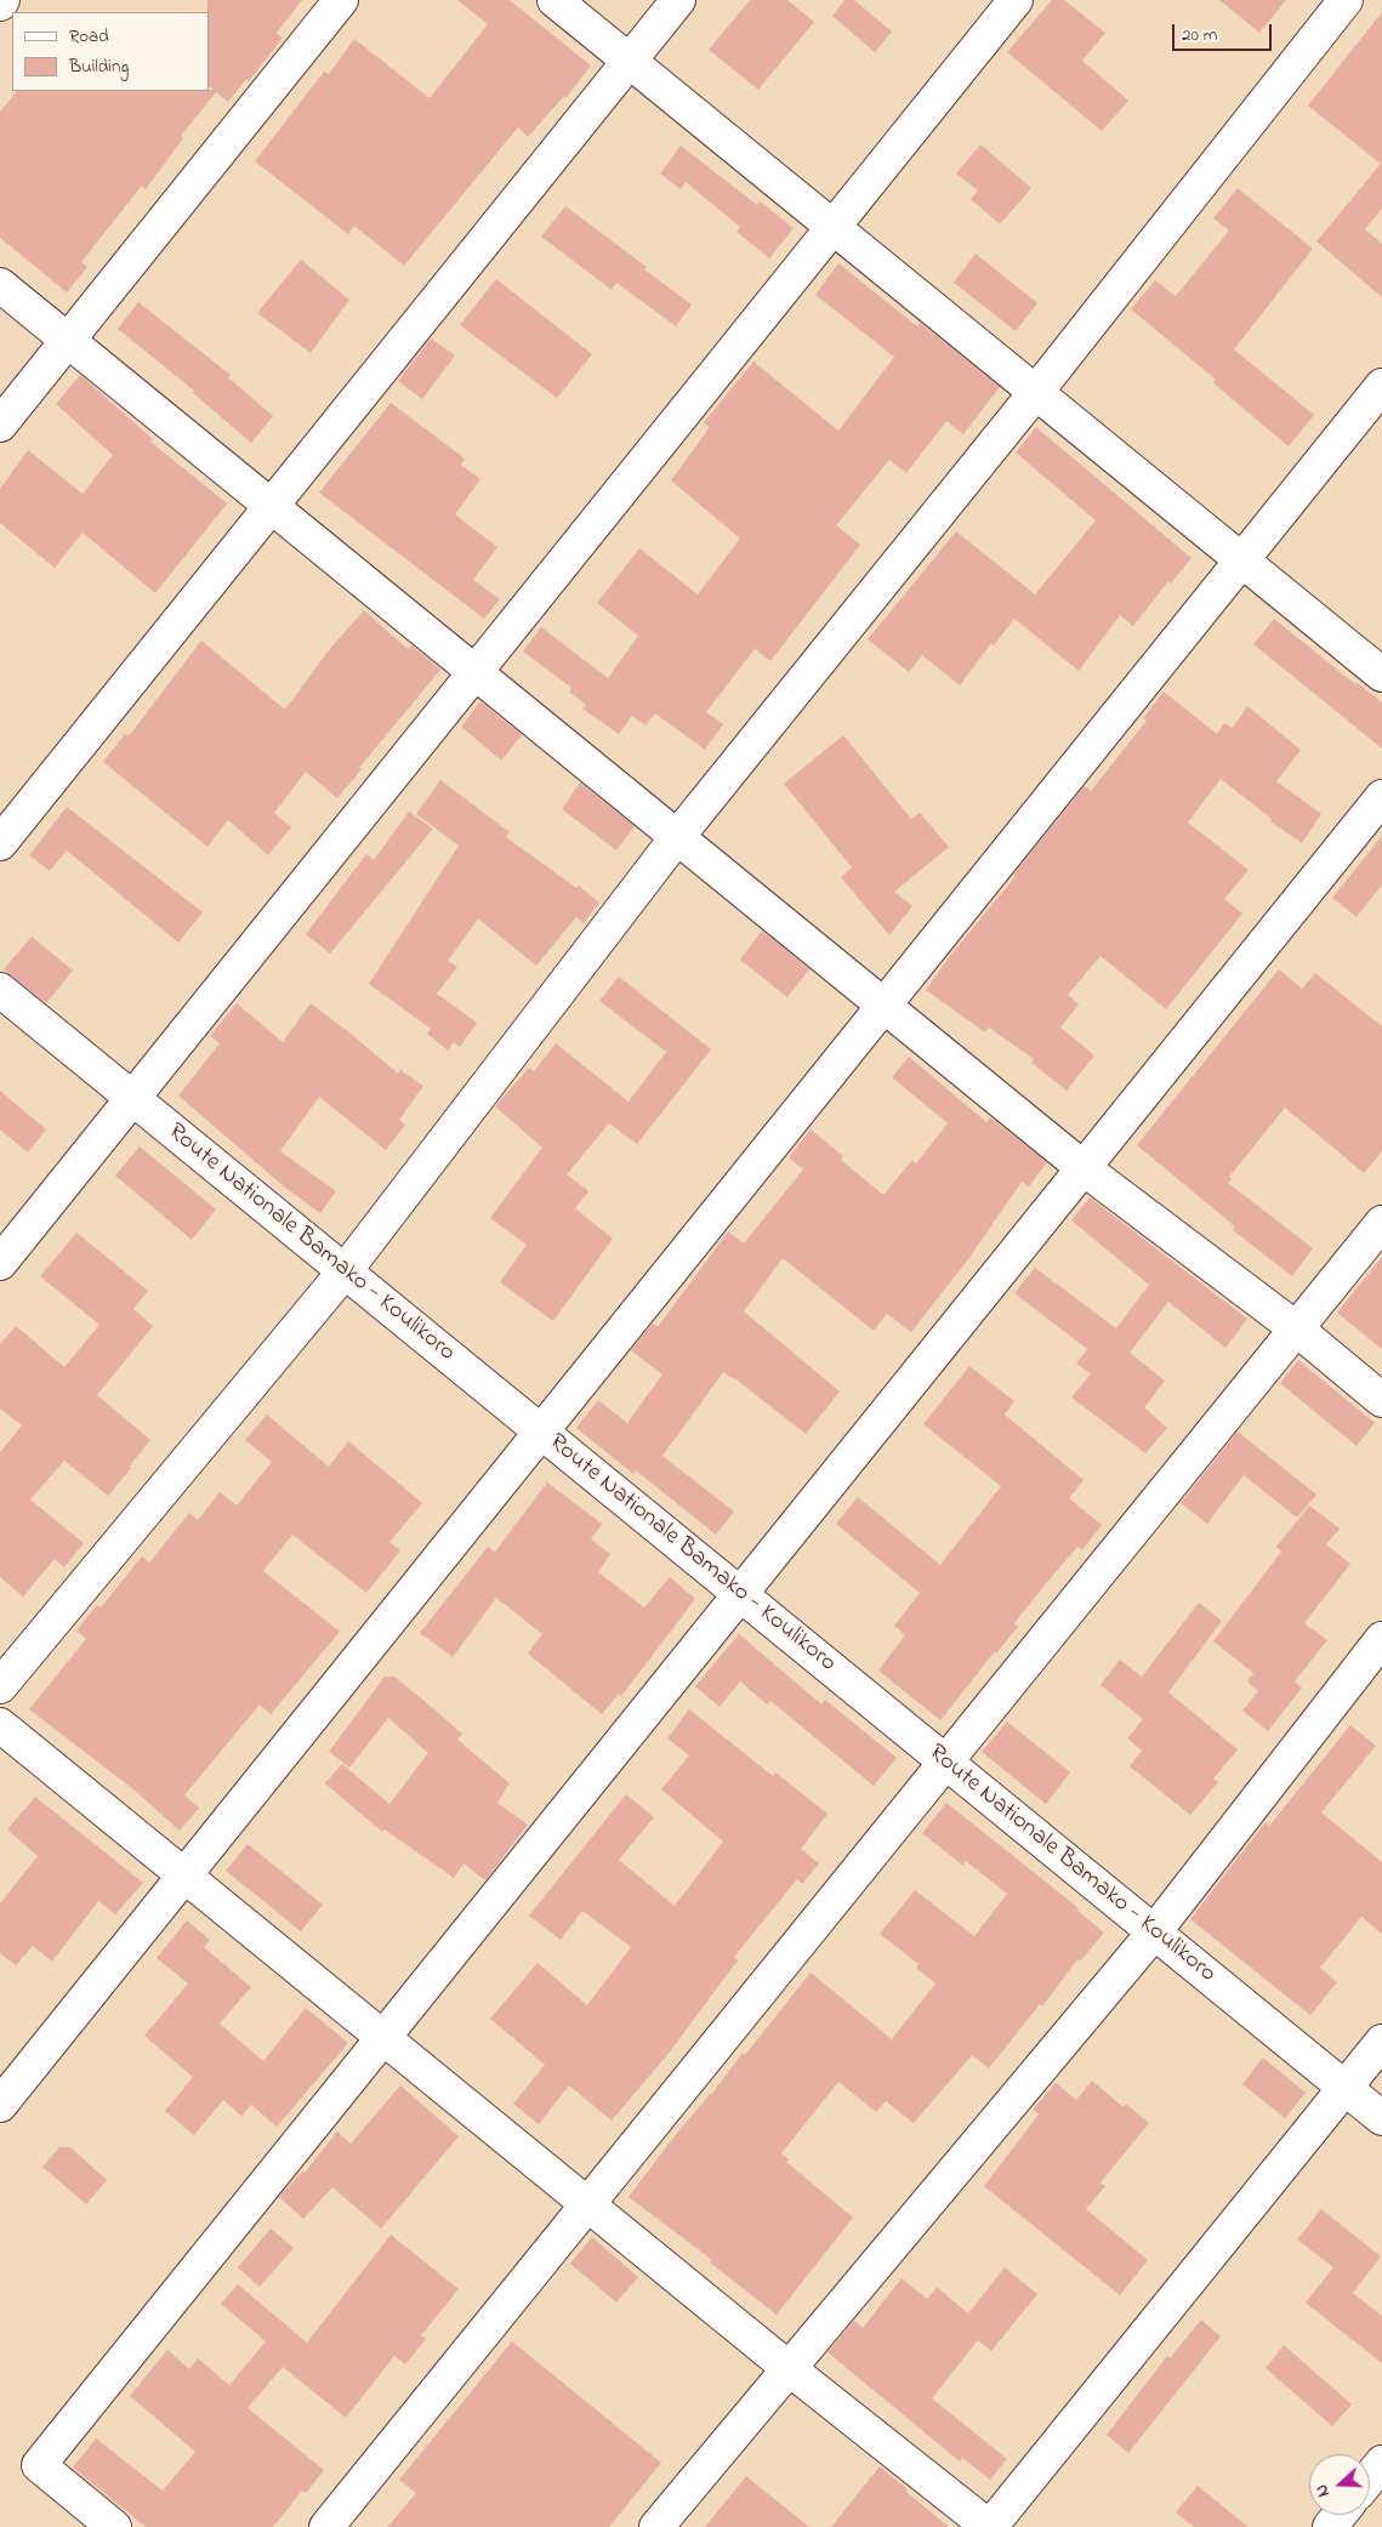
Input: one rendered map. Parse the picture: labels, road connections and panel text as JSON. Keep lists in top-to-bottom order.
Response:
{
  "streets": {
    "street": ["Route Nationale Bamako - Koulikoro"]
  },
  "legend": ["Road", "Building"],
  "scale_bar": "20 m",
  "north": "left"
}
